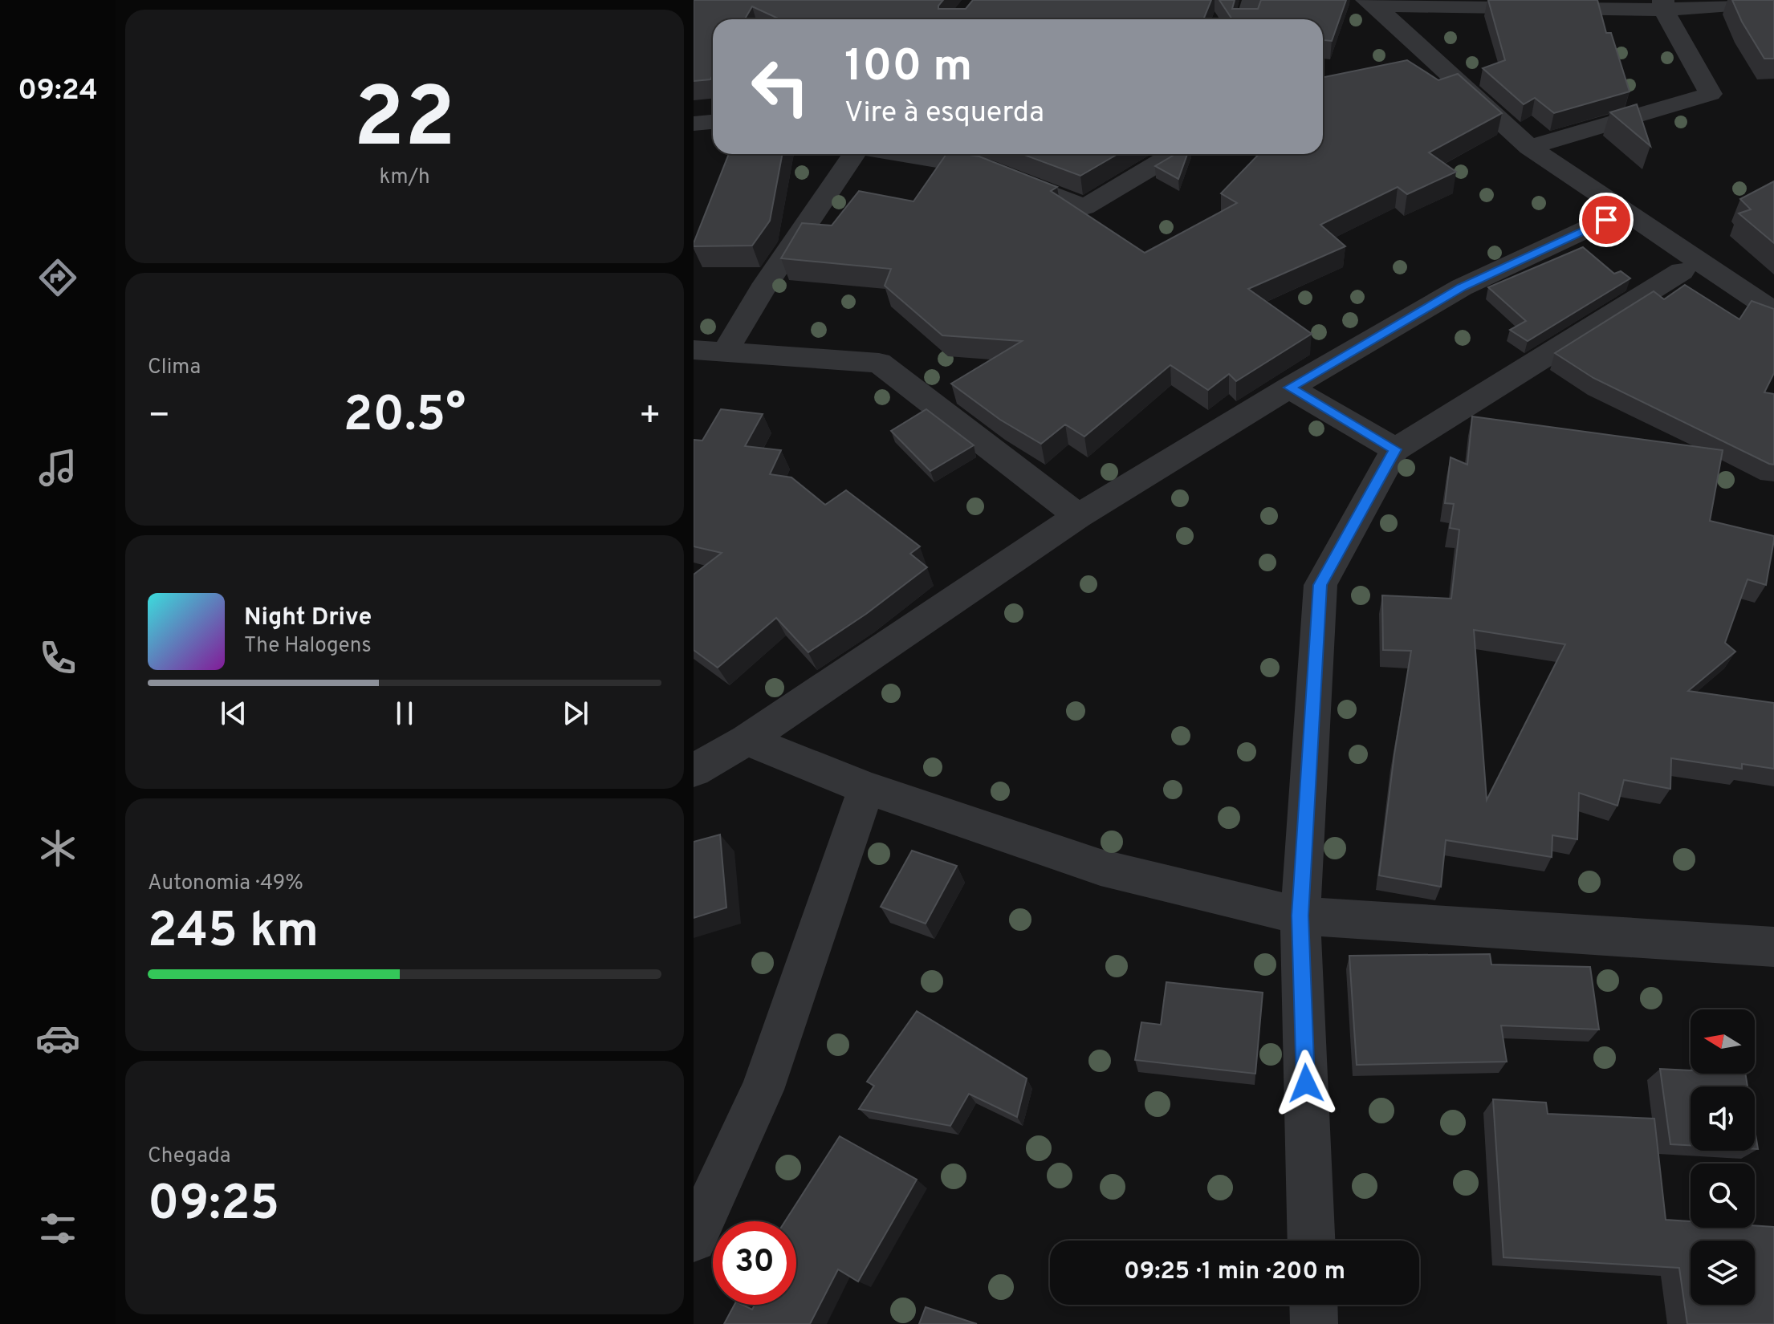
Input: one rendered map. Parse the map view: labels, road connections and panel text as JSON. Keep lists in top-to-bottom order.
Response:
{
  "north": "left",
  "page": {
    "tabs": "09:24",
    "tile": [
      ["22", "km/h"],
      "Clima",
      ["Autonomia · 49%", "245 km"],
      ["Chegada", "09:25"]
    ],
    "turn": ["100 m", "Vire à esquerda"],
    "heat": ["−", "20.5°", "+"],
    "song": ["Night Drive", "The Halogens"],
    "limit": "30",
    "trip": "09:25 · 1 min · 200 m"
  }
}
